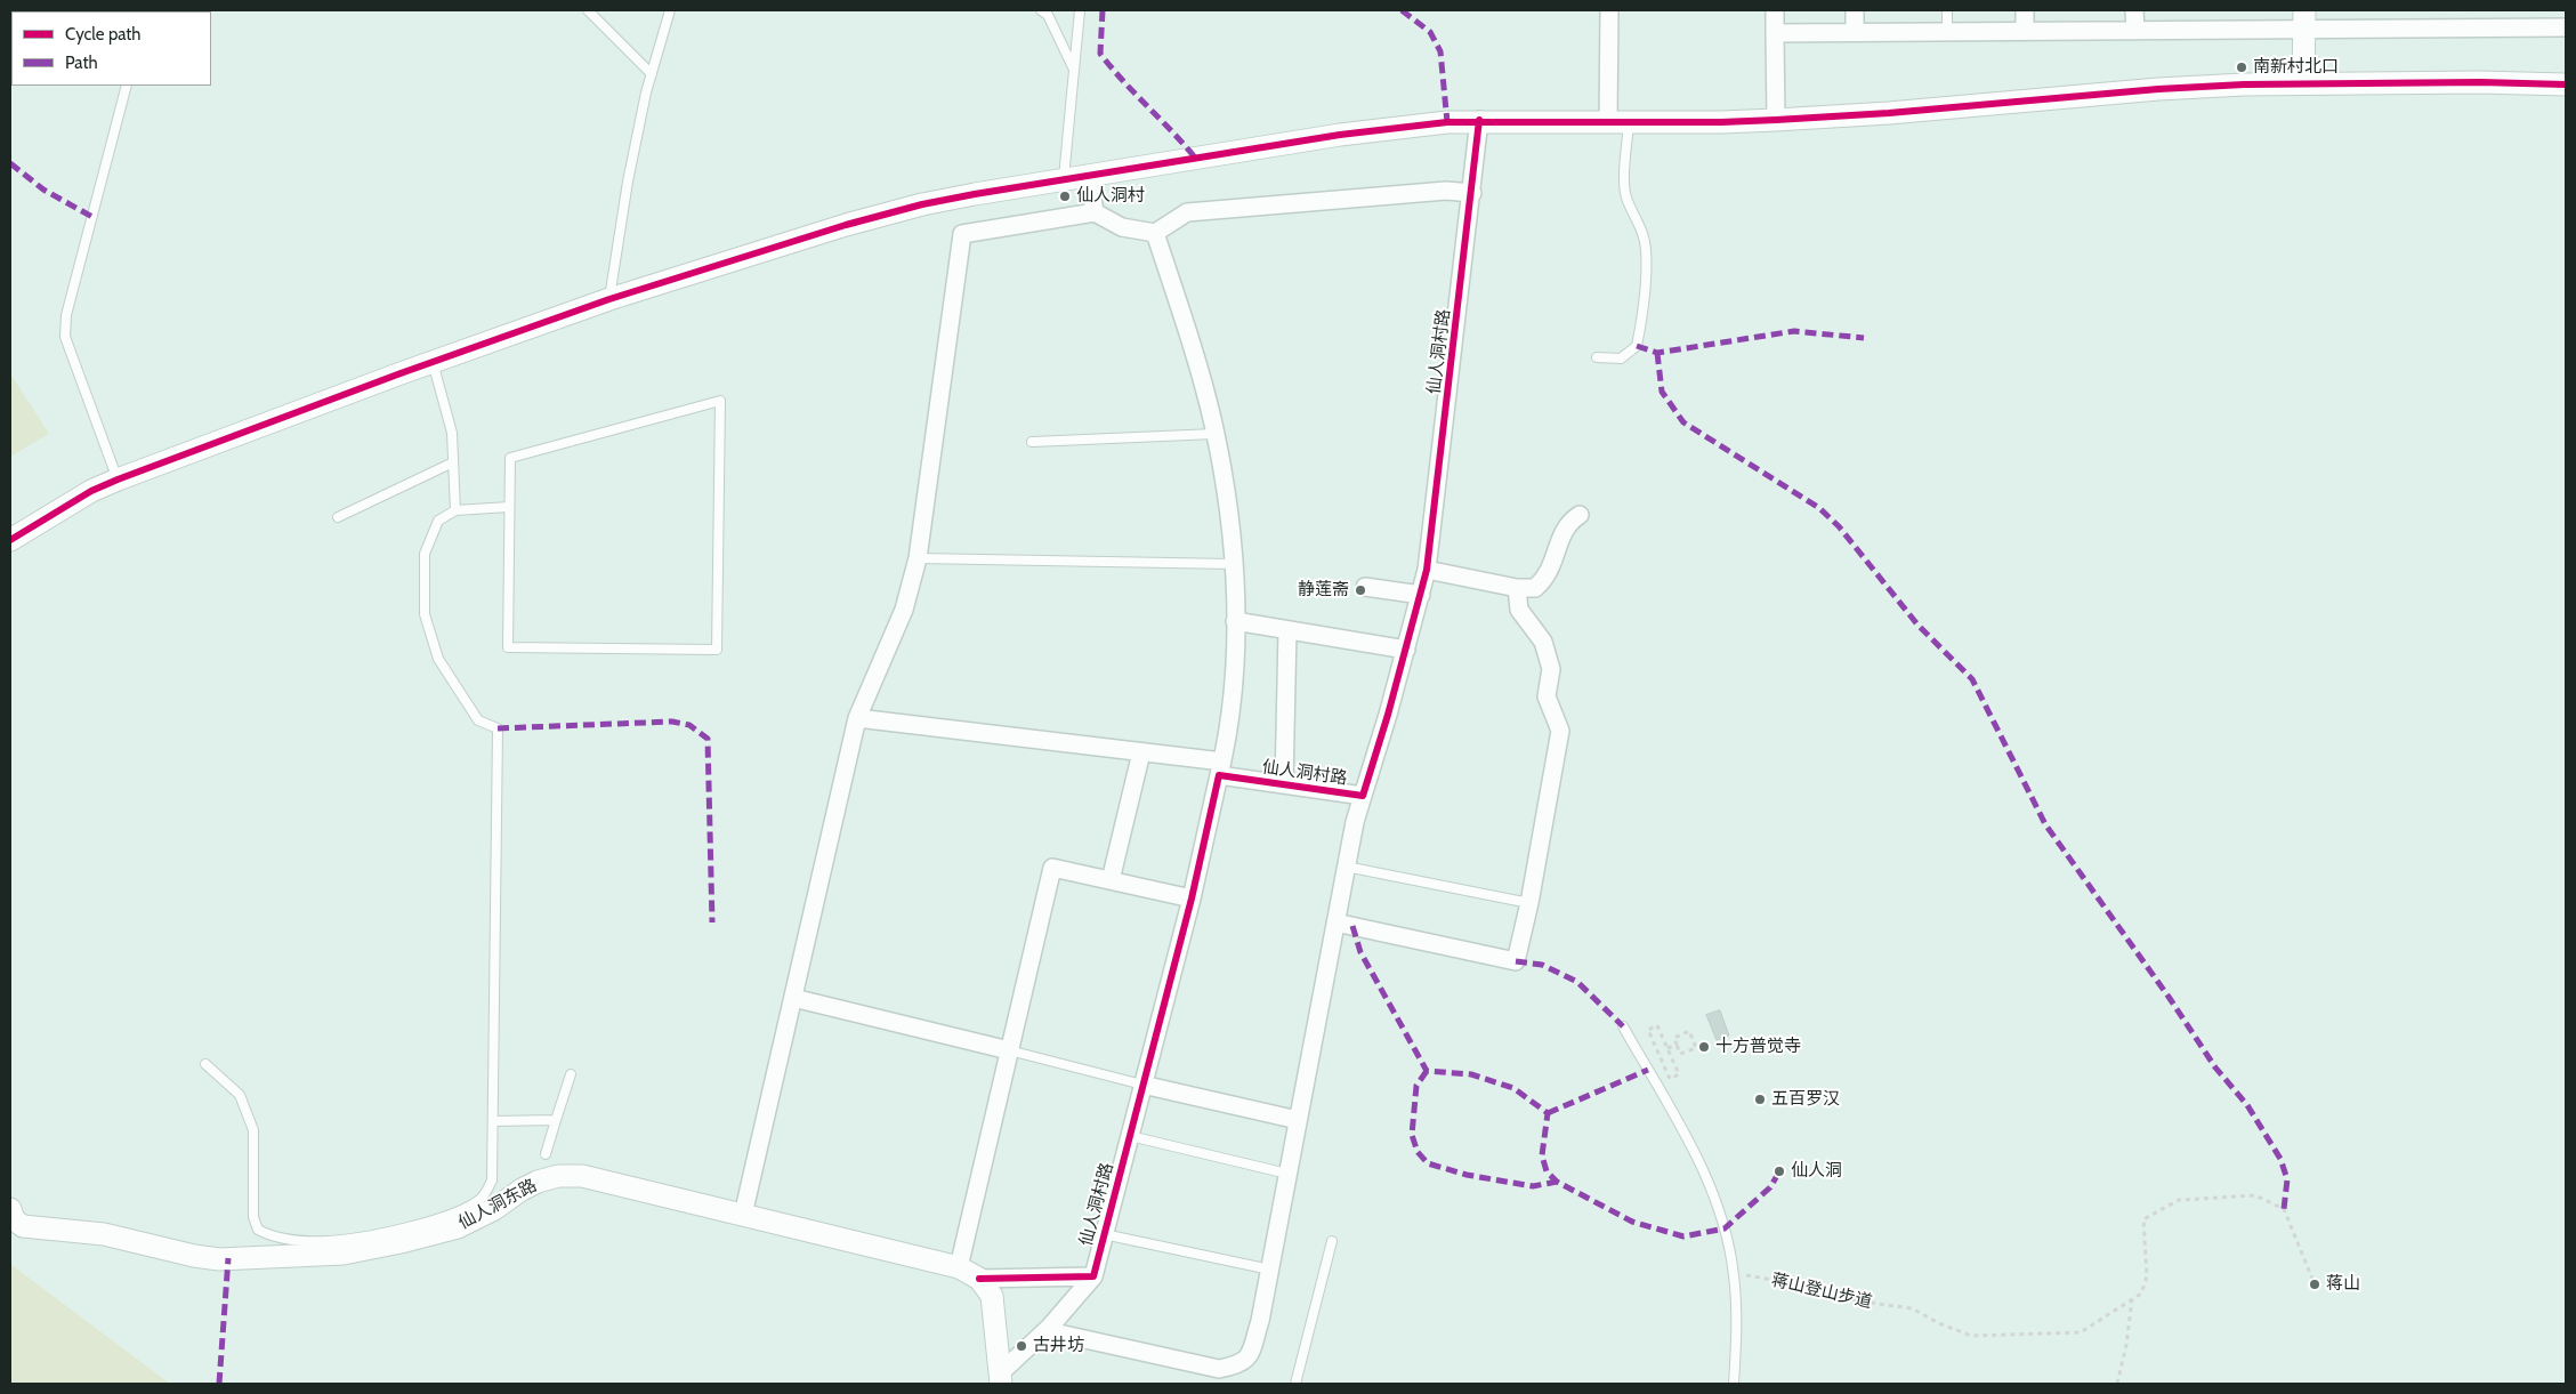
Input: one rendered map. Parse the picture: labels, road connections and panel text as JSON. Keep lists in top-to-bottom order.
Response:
{
  "streets": {
    "street": ["仙人洞村路", "仙人洞东路"],
    "path": ["蒋山登山步道"]
  },
  "places": [
    "南新村北口",
    "仙人洞村",
    "静莲斋",
    "十方普觉寺",
    "五百罗汉",
    "仙人洞",
    "蒋山",
    "古井坊"
  ],
  "legend": ["Cycle path", "Path"]
}
